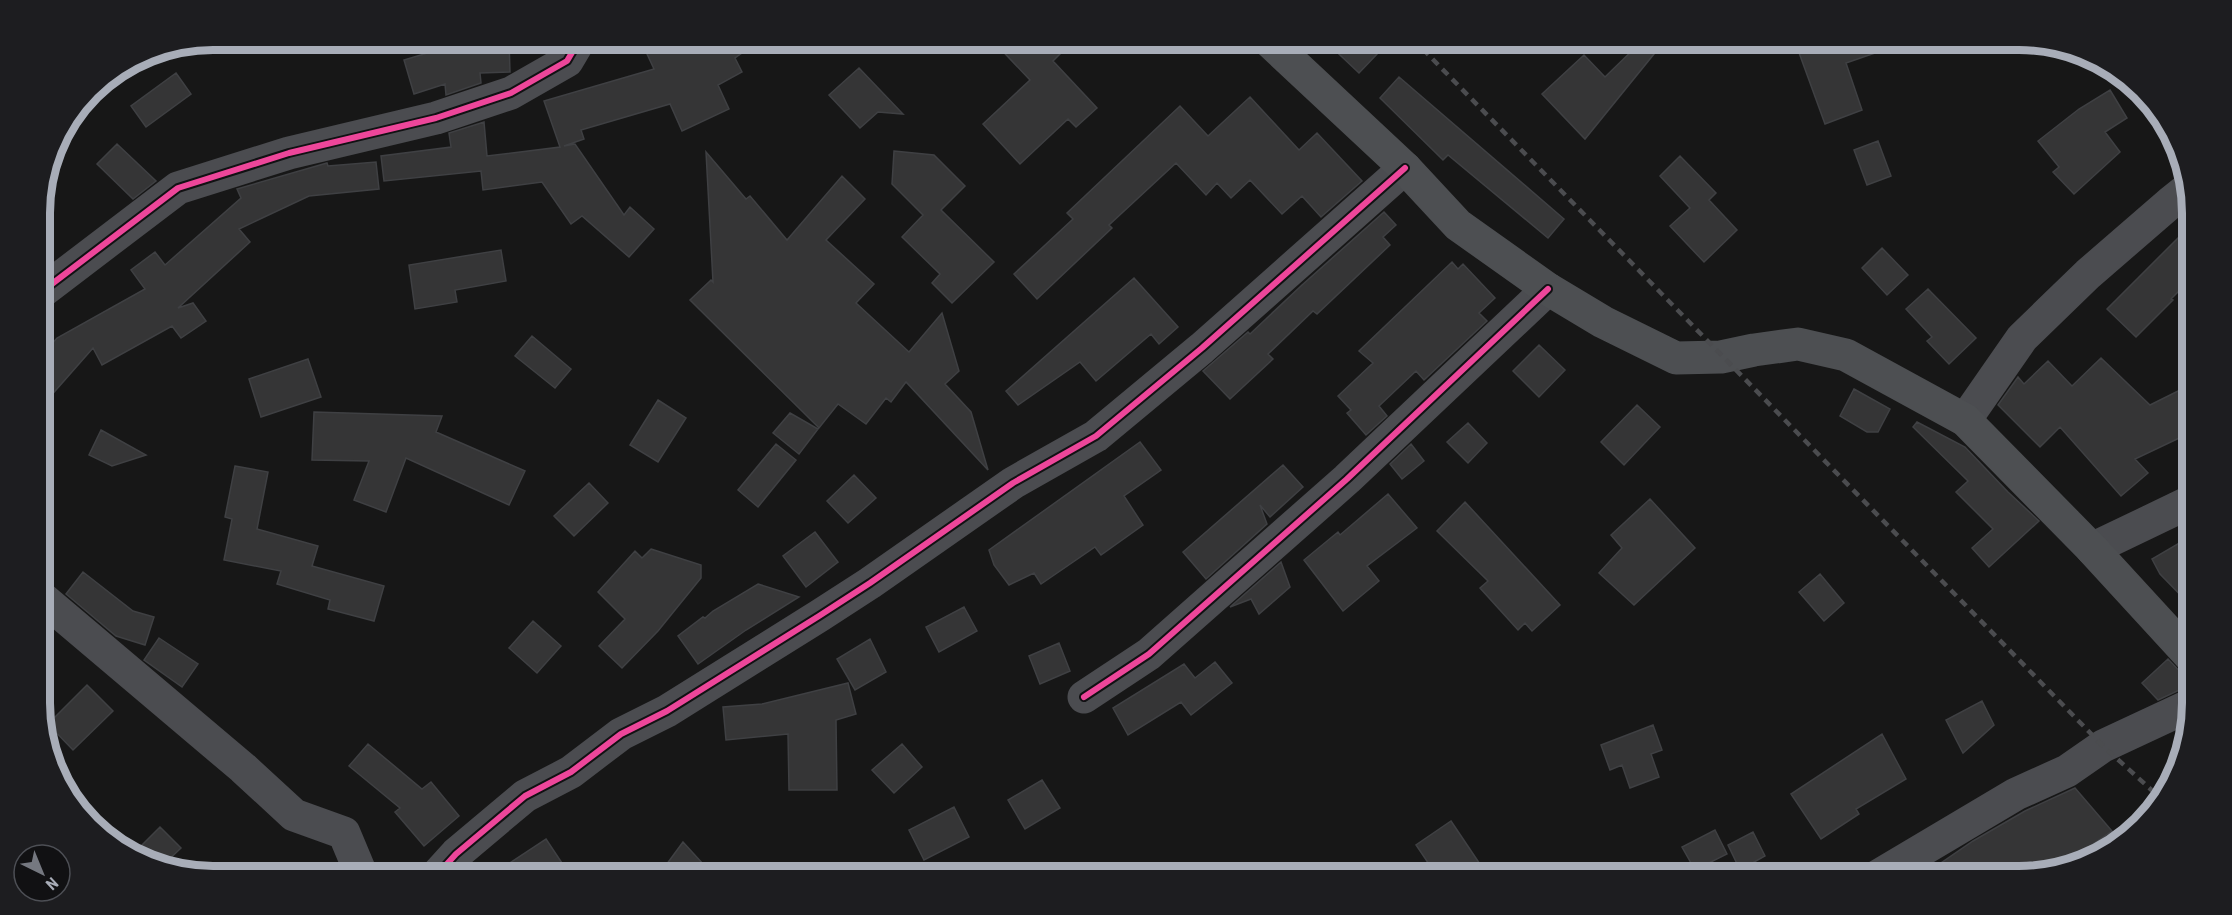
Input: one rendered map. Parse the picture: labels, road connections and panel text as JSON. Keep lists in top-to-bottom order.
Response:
{
  "north": "bottom right"
}
